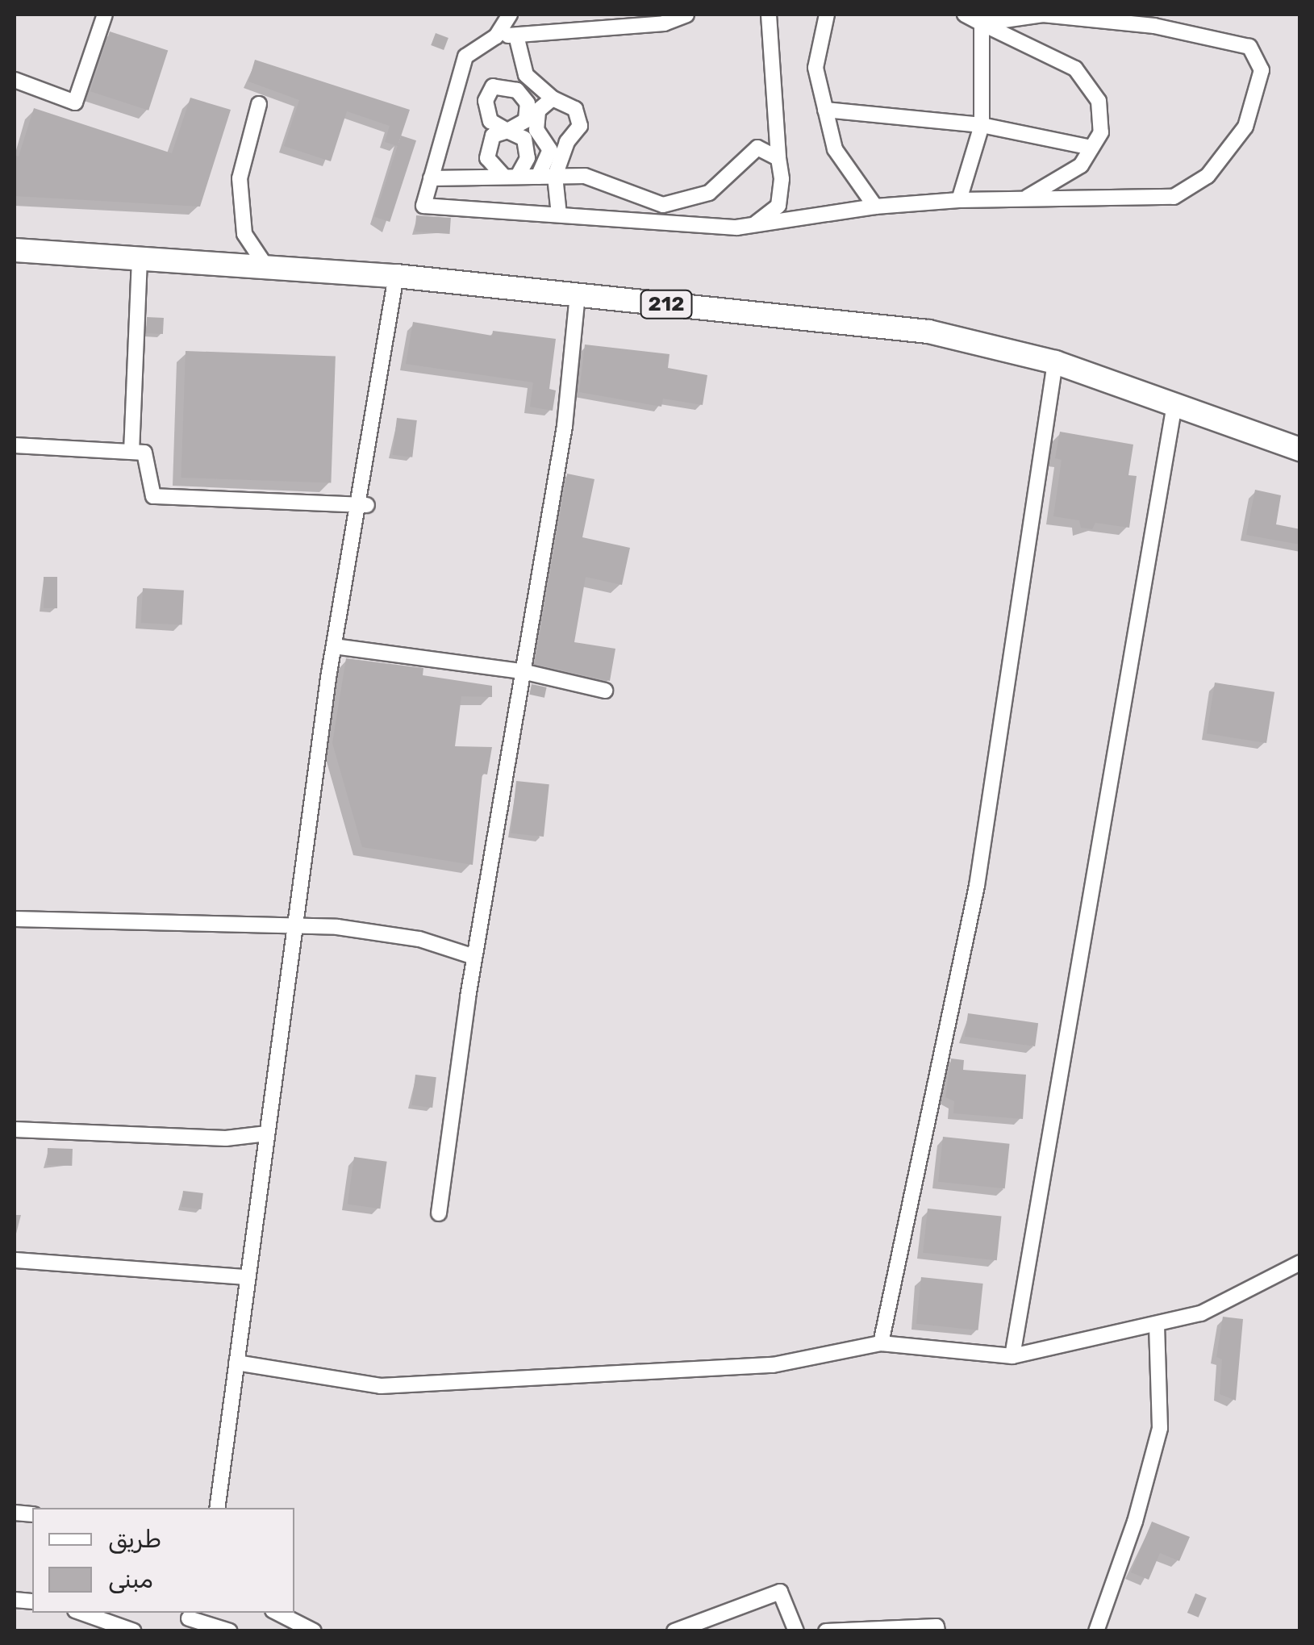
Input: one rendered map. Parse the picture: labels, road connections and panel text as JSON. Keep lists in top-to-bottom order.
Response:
{
  "streets": {
    "main road": ["212"]
  },
  "legend": ["طريق", "مبنى"]
}
